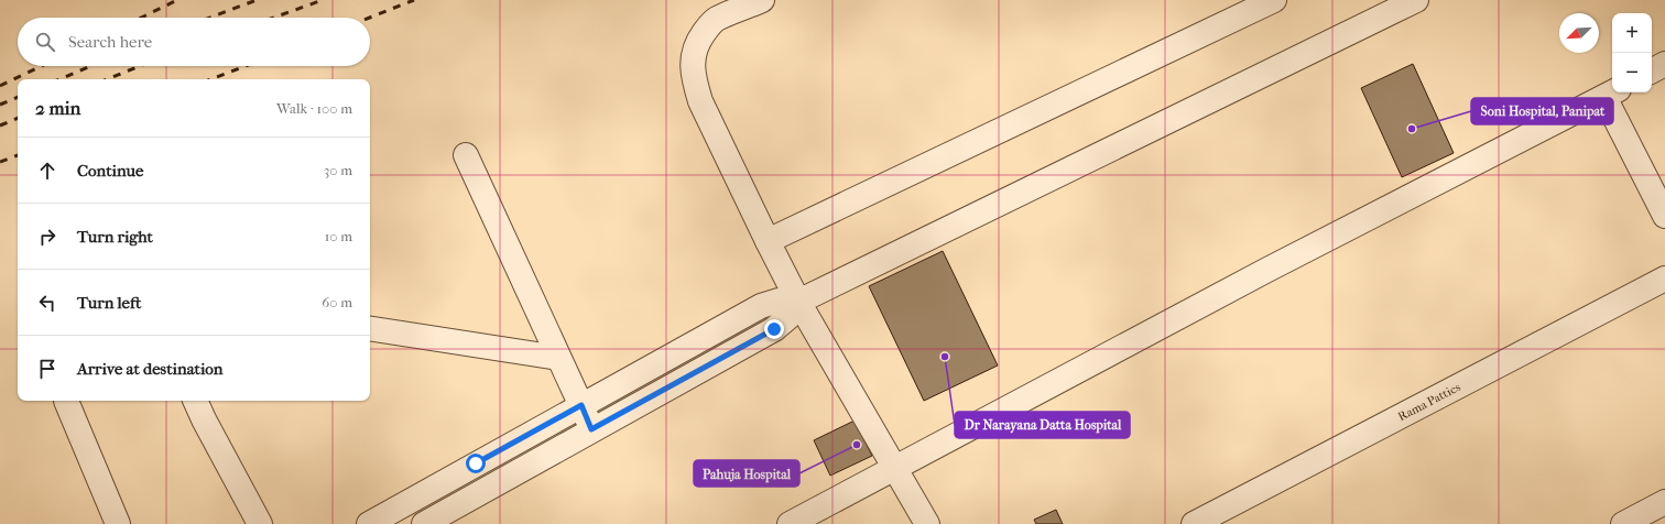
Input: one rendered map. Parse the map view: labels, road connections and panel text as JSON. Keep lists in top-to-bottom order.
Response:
{
  "streets": {
    "street": ["Rama Patties"]
  },
  "places": ["Soni Hospital, Panipat", "Dr Narayana Datta Hospital", "Pahuja Hospital"],
  "north": "bottom left",
  "page": {
    "map_buttons": ["+", "−"],
    "search": "Search here",
    "heading": ["2 min", "Walk · 100 m"],
    "list": [
      ["Continue", "30 m"],
      ["Turn right", "10 m"],
      ["Turn left", "60 m"],
      "Arrive at destination"
    ]
  }
}
